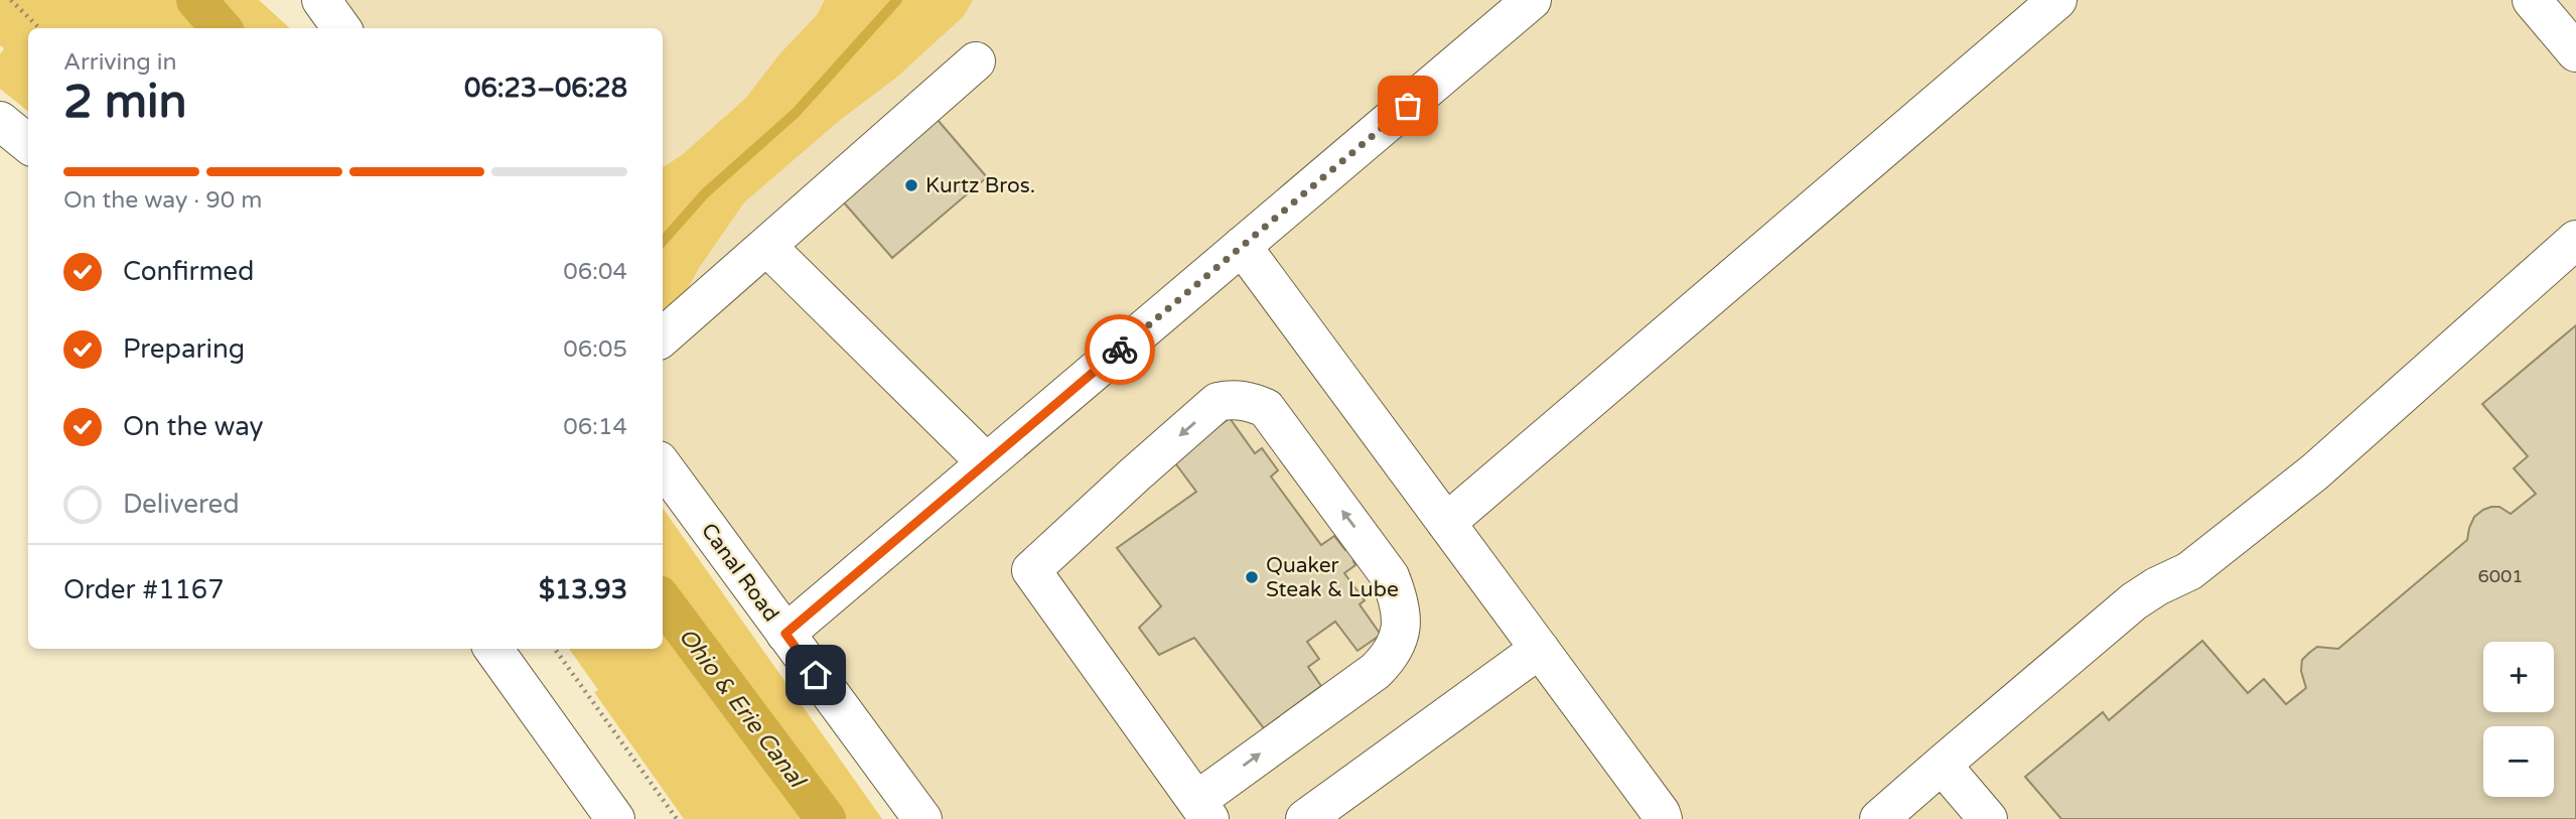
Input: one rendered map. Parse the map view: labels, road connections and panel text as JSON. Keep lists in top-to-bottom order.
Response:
{
  "streets": {
    "street": ["Canal Road"]
  },
  "water": ["Ohio & Erie Canal"],
  "places": ["Kurtz Bros.", "Quaker Steak & Lube"],
  "house_numbers": ["6001"],
  "page": {
    "heading": ["2 min", "Arriving in", "06:23–06:28"],
    "panel": ["Order #1167", "$13.93"],
    "bar": "On the way · 90 m",
    "list": [
      ["Confirmed", "06:04"],
      ["Preparing", "06:05"],
      ["On the way", "06:14"],
      "Delivered"
    ],
    "map_buttons": ["+", "−"]
  }
}
